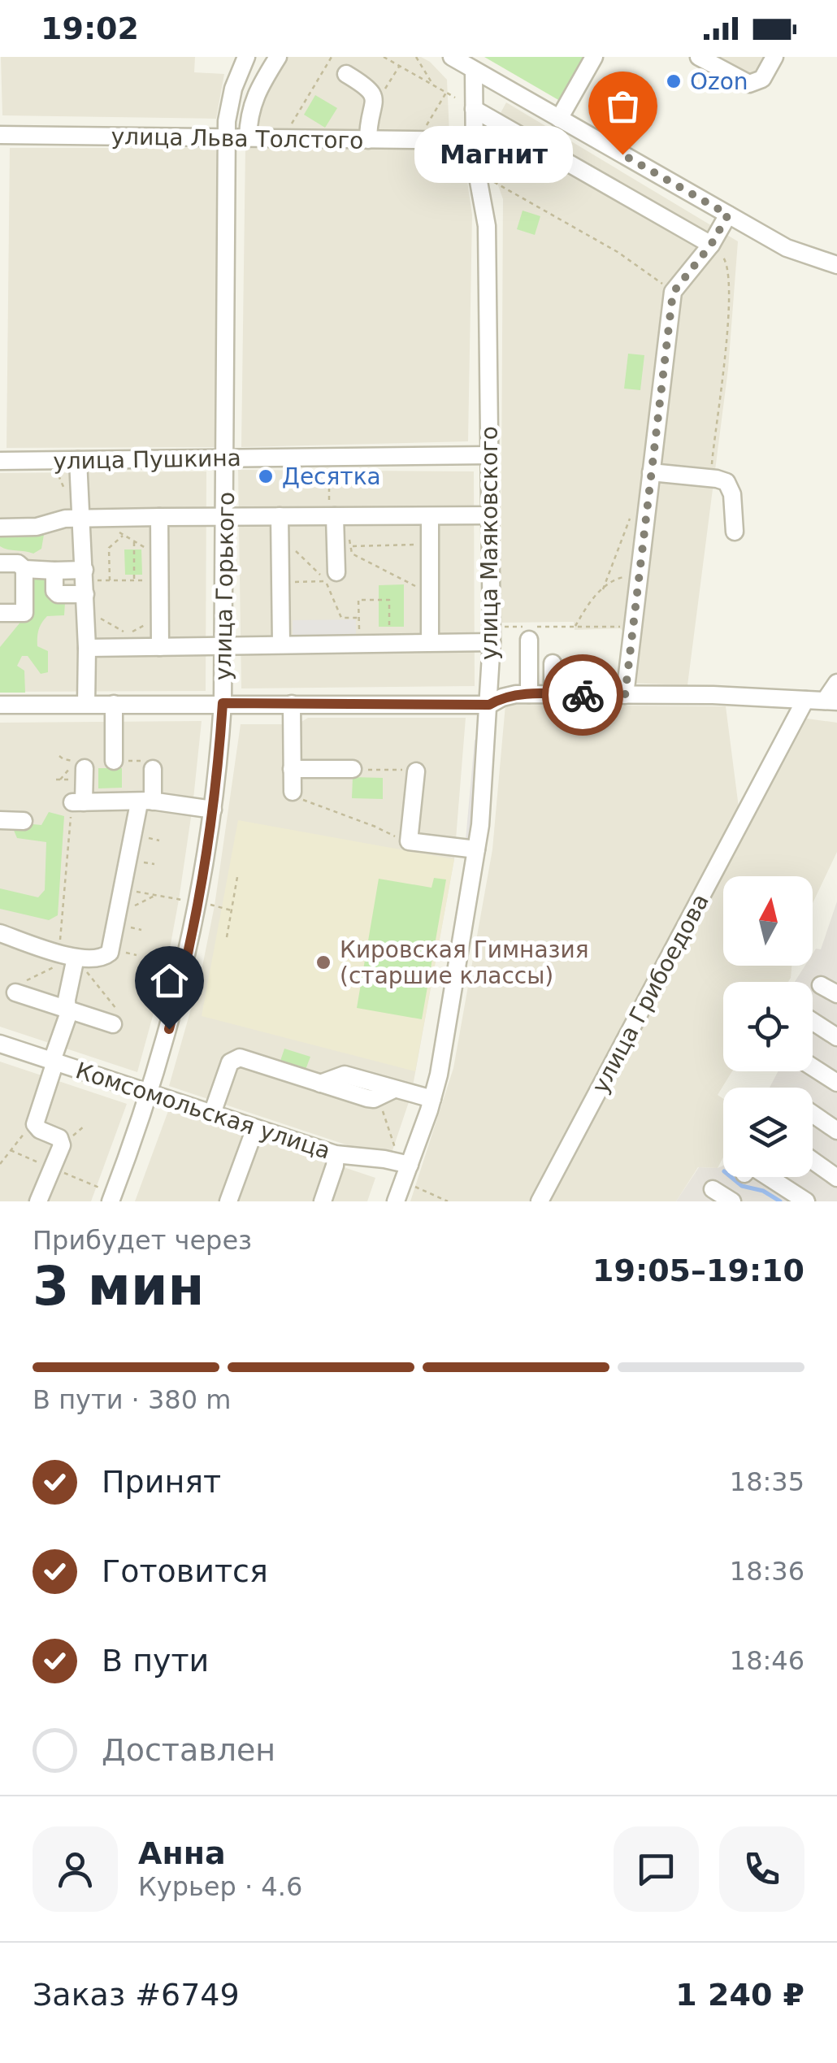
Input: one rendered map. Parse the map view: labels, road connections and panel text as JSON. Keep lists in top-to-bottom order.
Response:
{
  "streets": {
    "street": [
      "улица Льва Толстого",
      "улица Пушкина",
      "улица Маяковского",
      "улица Горького",
      "улица Грибоедова",
      "Комсомольская улица"
    ]
  },
  "crossings": [
    ["улица Льва Толстого", "улица Маяковского"],
    ["улица Льва Толстого", "улица Горького"],
    ["улица Пушкина", "улица Маяковского"],
    ["улица Пушкина", "улица Горького"],
    ["улица Маяковского", "Комсомольская улица"],
    ["улица Горького", "Комсомольская улица"]
  ],
  "places": [
    "Ozon",
    "Магнит",
    "Десятка",
    "Кировская Гимназия (старшие классы)"
  ],
  "north": "top",
  "page": {
    "status": "19:02",
    "bubble": "Магнит",
    "heading": ["3 мин", "Прибудет через", "19:05–19:10"],
    "panel": [
      "Анна",
      "Курьер · 4.6",
      "Заказ #6749",
      "1 240 ₽"
    ],
    "bar": "В пути · 380 m",
    "list": [
      ["Принят", "18:35"],
      ["Готовится", "18:36"],
      ["В пути", "18:46"],
      "Доставлен"
    ]
  }
}
